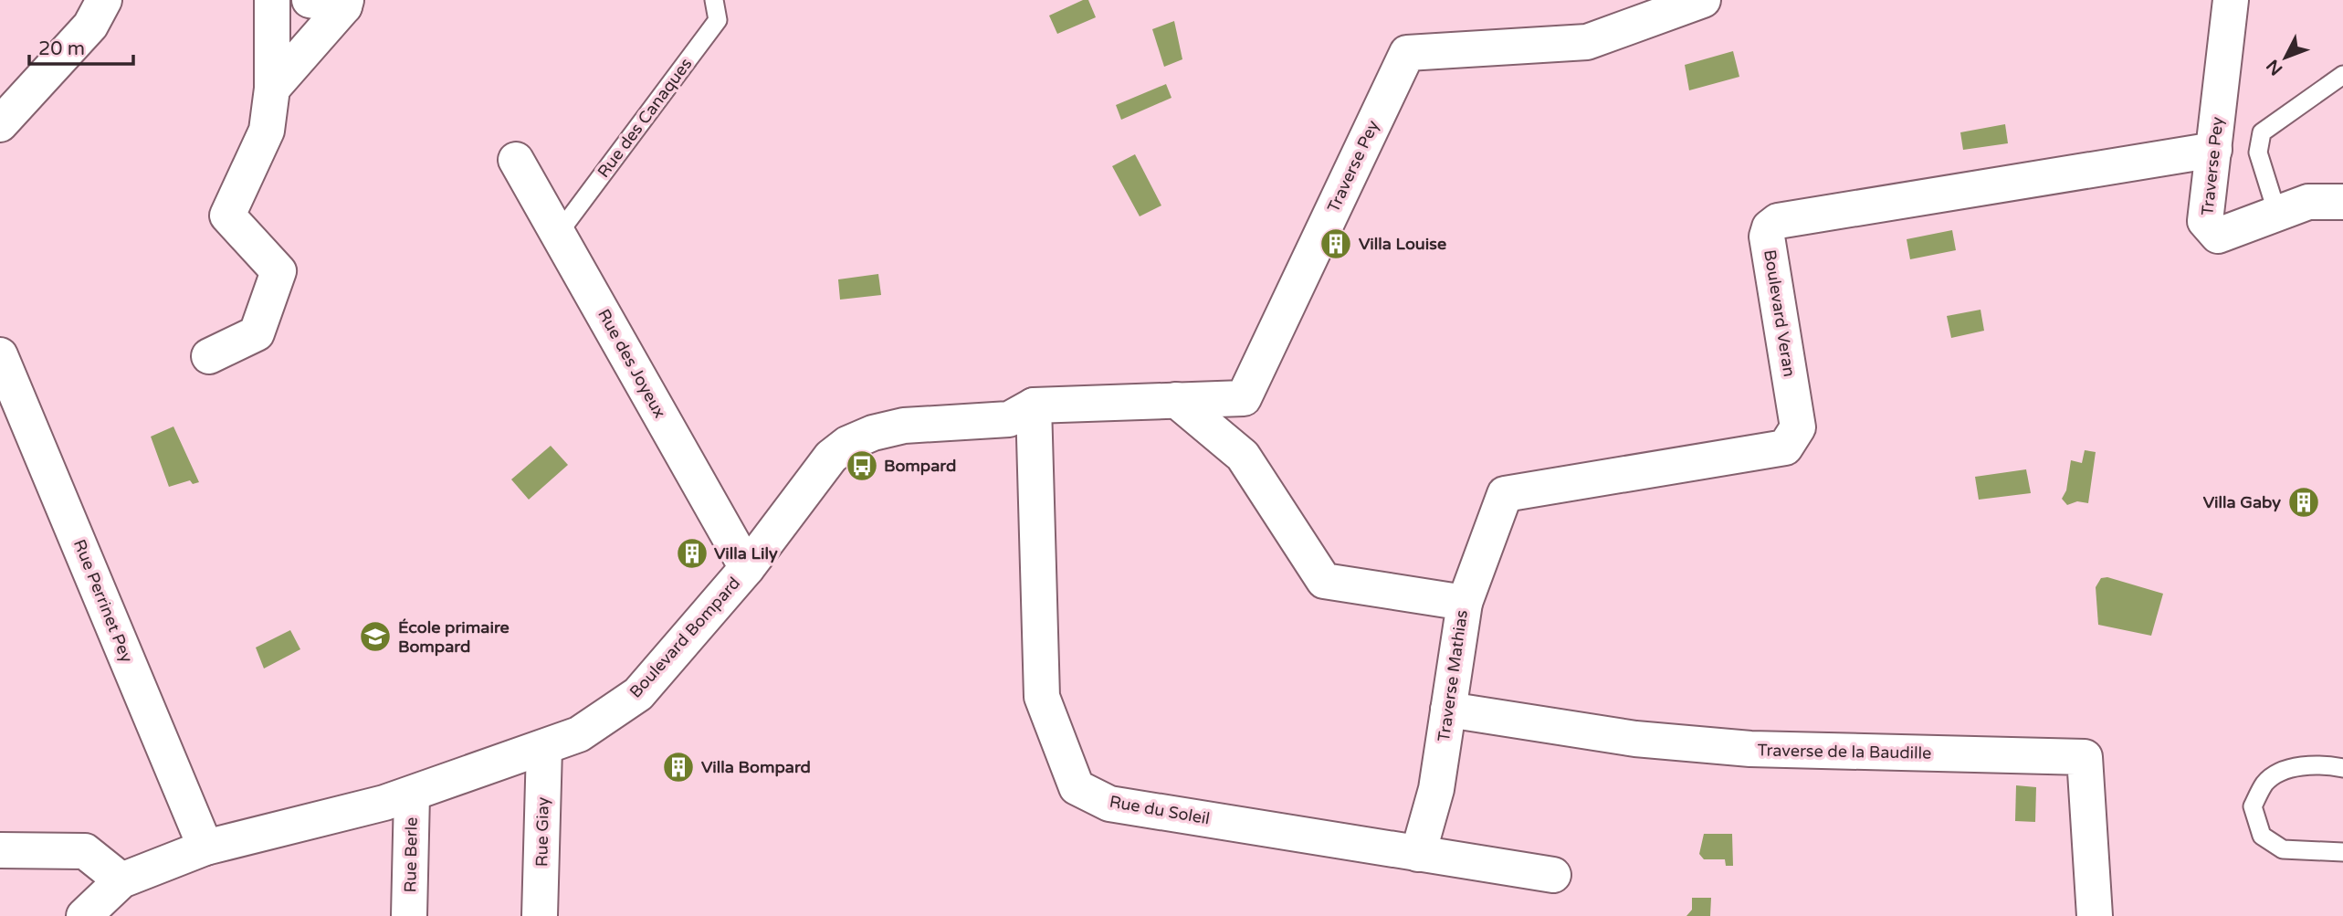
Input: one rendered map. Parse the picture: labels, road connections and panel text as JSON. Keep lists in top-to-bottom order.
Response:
{
  "streets": {
    "street": [
      "Traverse Pey",
      "Boulevard Veran",
      "Rue des Joyeux",
      "Rue Perrinet Pey",
      "Boulevard Bompard",
      "Traverse Mathias",
      "Traverse de la Baudille",
      "Rue du Soleil",
      "Rue Giay",
      "Rue Berle"
    ],
    "lane": ["Rue des Canaques"]
  },
  "crossings": [
    ["Rue des Canaques", "Rue des Joyeux"],
    ["Traverse Pey", "Boulevard Veran"],
    ["Traverse Pey", "Boulevard Bompard"],
    ["Traverse Pey", "Traverse Mathias"],
    ["Traverse Pey", "Rue du Soleil"],
    ["Boulevard Veran", "Traverse Mathias"],
    ["Rue des Joyeux", "Boulevard Bompard"],
    ["Rue Perrinet Pey", "Boulevard Bompard"],
    ["Boulevard Bompard", "Rue du Soleil"],
    ["Boulevard Bompard", "Rue Giay"],
    ["Boulevard Bompard", "Rue Berle"],
    ["Traverse Mathias", "Traverse de la Baudille"],
    ["Traverse Mathias", "Rue du Soleil"]
  ],
  "places": {
    "building": [
      "Villa Louise",
      "Villa Gaby",
      "Villa Lily",
      "Villa Bompard"
    ],
    "bus stop": ["Bompard"],
    "school or university": ["École primaire Bompard"]
  },
  "scale_bar": "20 m",
  "north": "bottom left"
}
